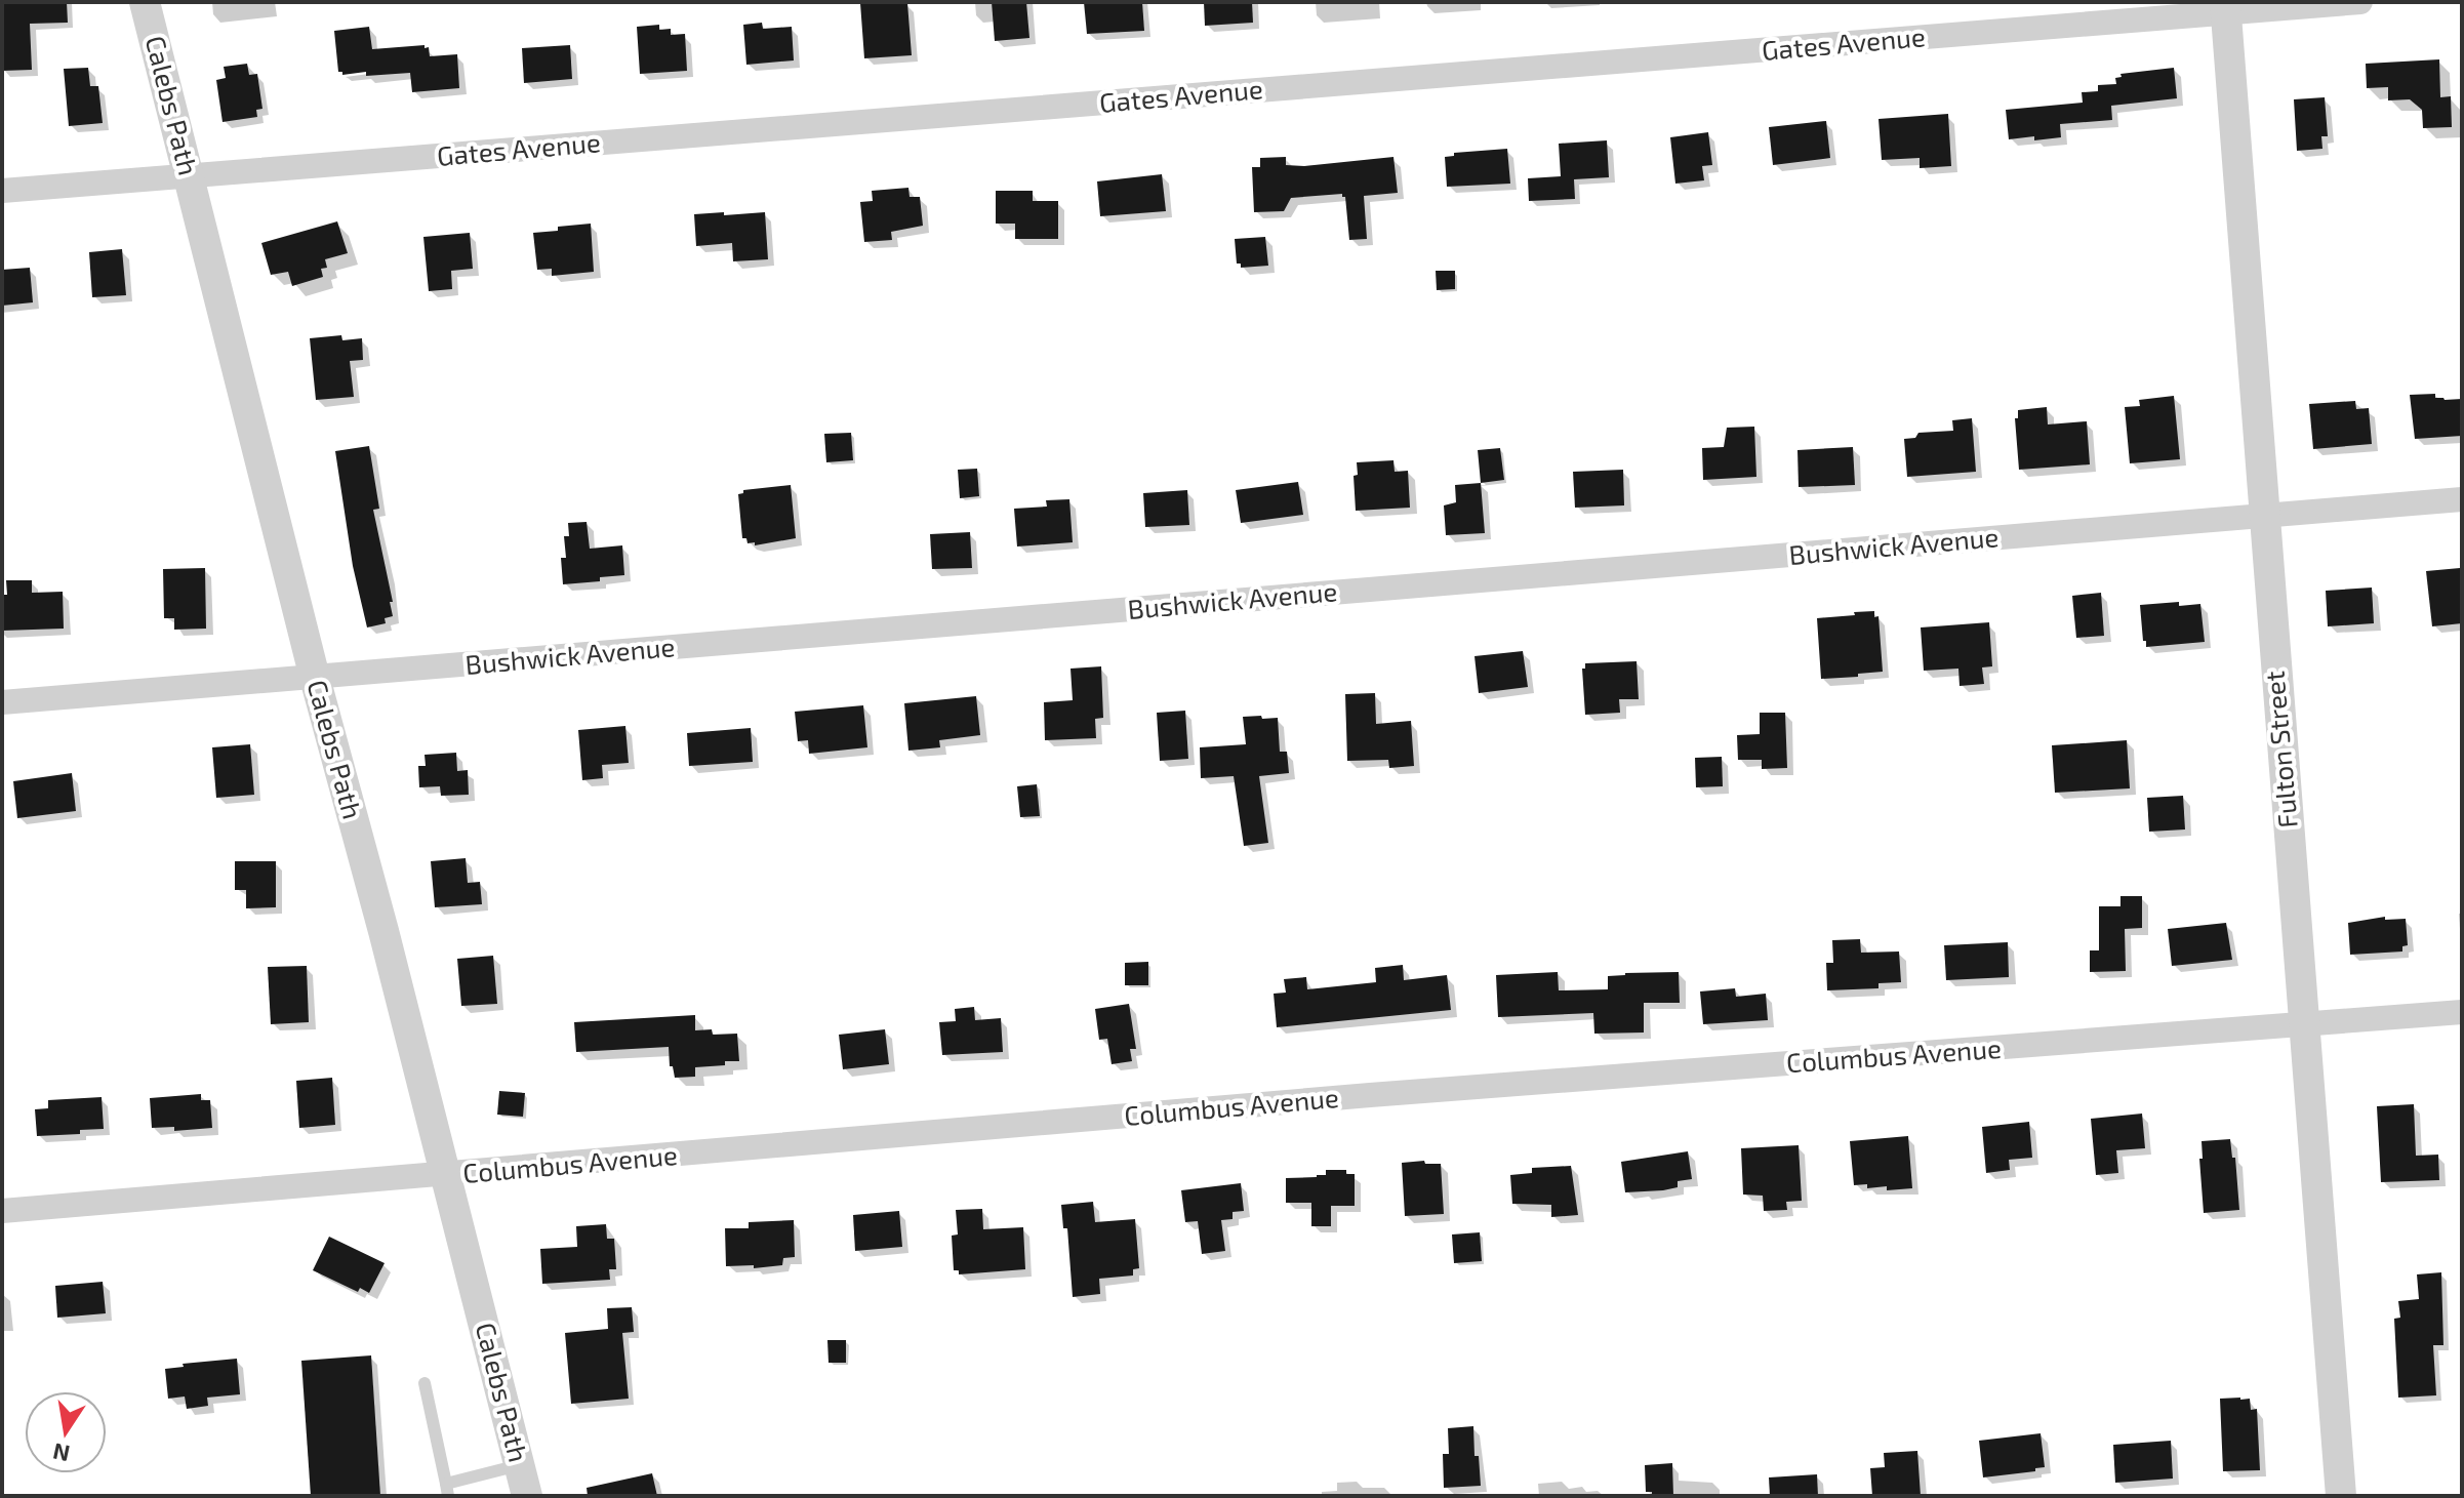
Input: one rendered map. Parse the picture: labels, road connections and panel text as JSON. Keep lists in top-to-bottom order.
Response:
{
  "streets": {
    "street": [
      "Gates Avenue",
      "Calebs Path",
      "Bushwick Avenue",
      "Fulton Street",
      "Columbus Avenue"
    ]
  },
  "crossings": [
    ["Gates Avenue", "Calebs Path"],
    ["Gates Avenue", "Fulton Street"],
    ["Calebs Path", "Bushwick Avenue"],
    ["Calebs Path", "Columbus Avenue"],
    ["Bushwick Avenue", "Fulton Street"],
    ["Fulton Street", "Columbus Avenue"]
  ],
  "north": "bottom"
}
